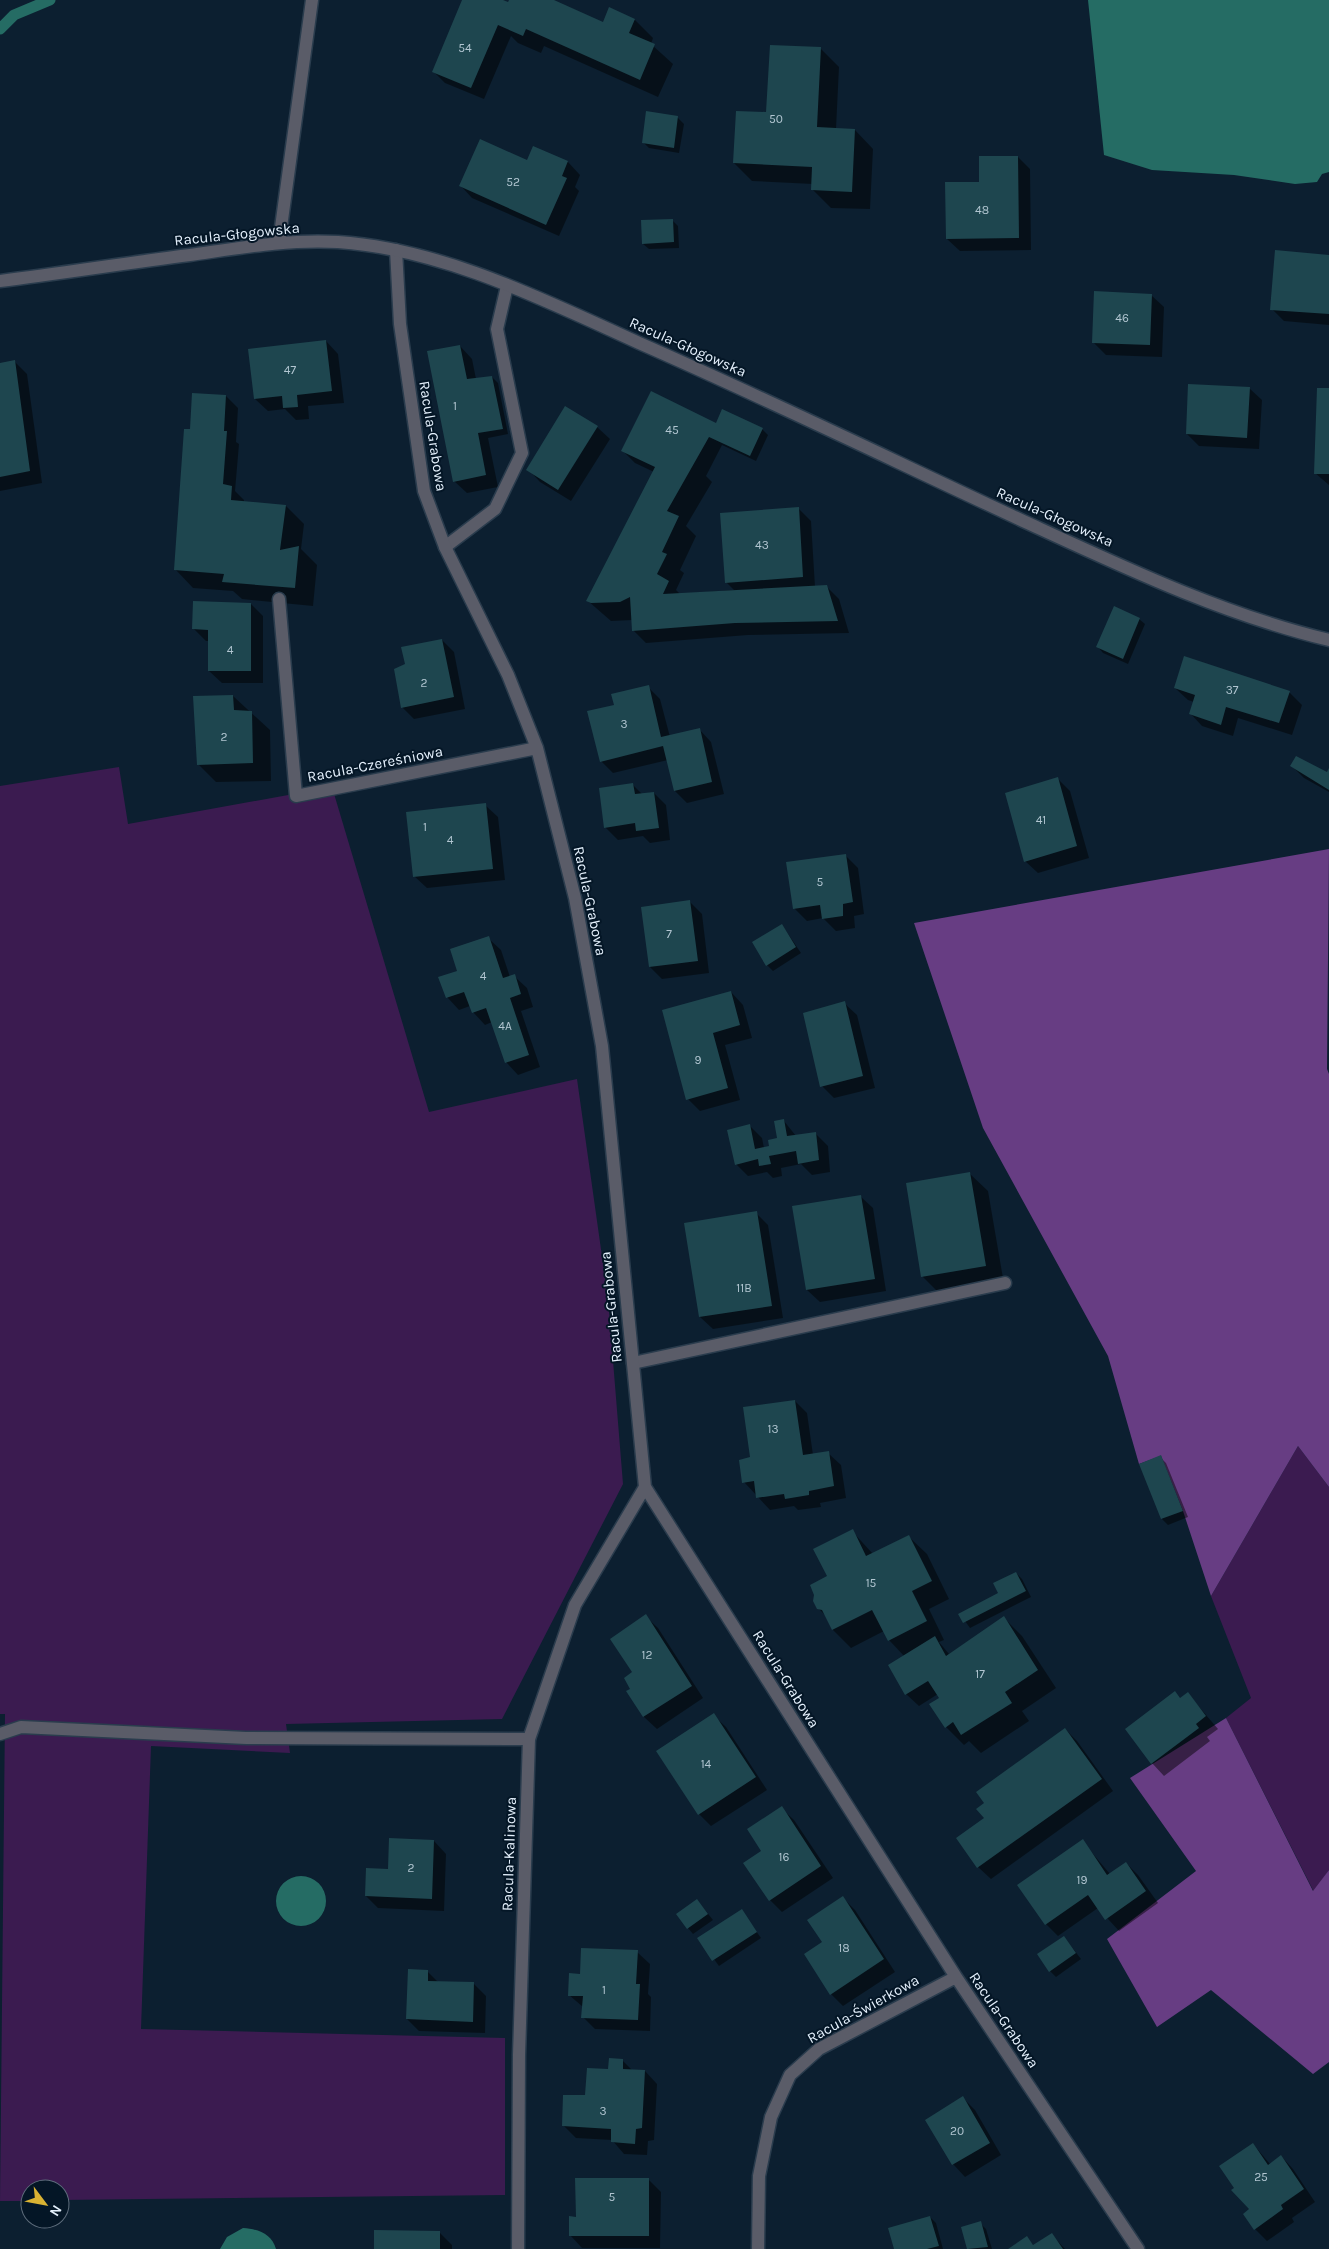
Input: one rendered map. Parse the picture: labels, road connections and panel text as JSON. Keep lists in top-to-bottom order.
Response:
{
  "streets": {
    "street": [
      "Racula-Głogowska",
      "Racula-Grabowa",
      "Racula-Czereśniowa",
      "Racula-Kalinowa",
      "Racula-Świerkowa"
    ]
  },
  "crossings": [
    ["Racula-Głogowska", "Racula-Grabowa"],
    ["Racula-Grabowa", "Racula-Czereśniowa"],
    ["Racula-Grabowa", "Racula-Kalinowa"],
    ["Racula-Grabowa", "Racula-Świerkowa"]
  ],
  "house_numbers": [
    "54",
    "50",
    "52",
    "48",
    "46",
    "47",
    "1",
    "45",
    "43",
    "4",
    "2",
    "37",
    "3",
    "2",
    "41",
    "1",
    "4",
    "5",
    "7",
    "4",
    "4A",
    "9",
    "11B",
    "13",
    "15",
    "12",
    "17",
    "14",
    "16",
    "2",
    "19",
    "18",
    "1",
    "3",
    "20",
    "25",
    "5"
  ],
  "north": "bottom right"
}
